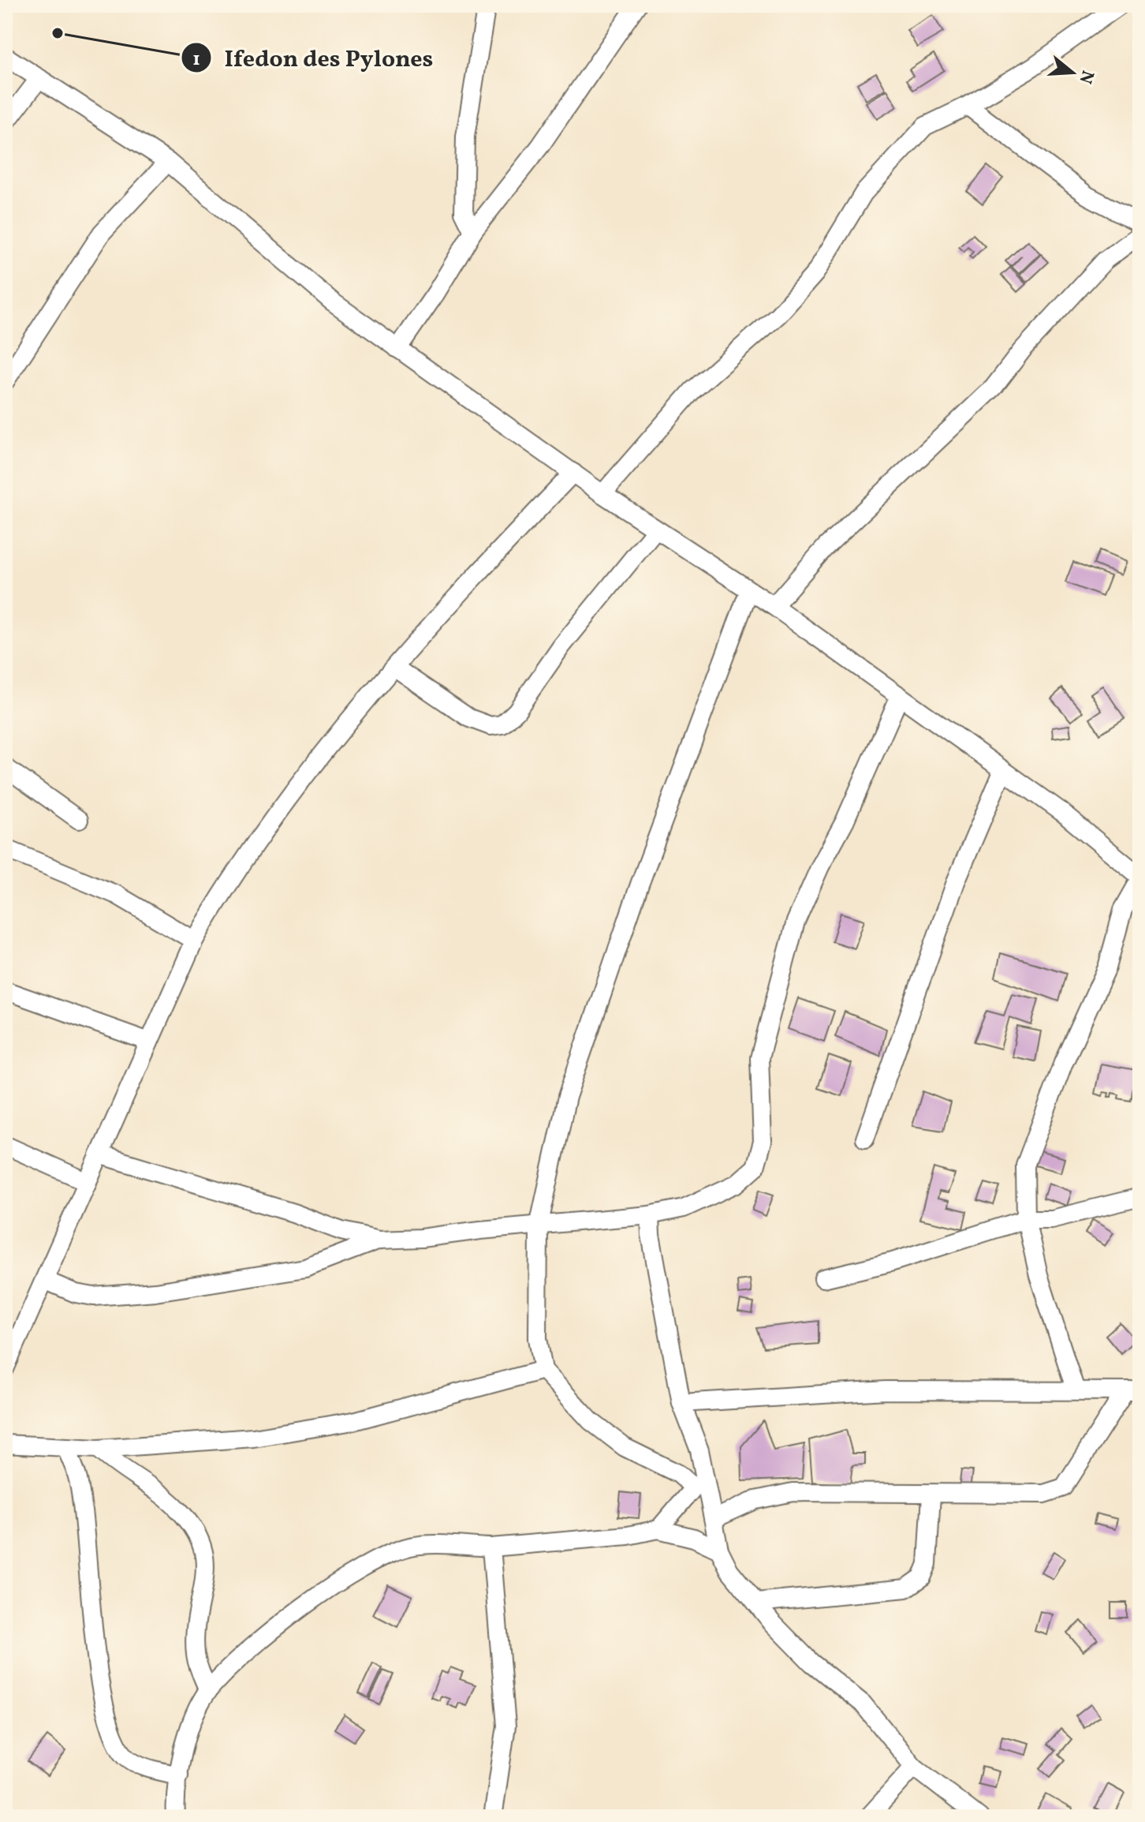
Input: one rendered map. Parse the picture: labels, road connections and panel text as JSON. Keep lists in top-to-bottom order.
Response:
{
  "places": ["Ifedon des Pylones"],
  "north": "right"
}
